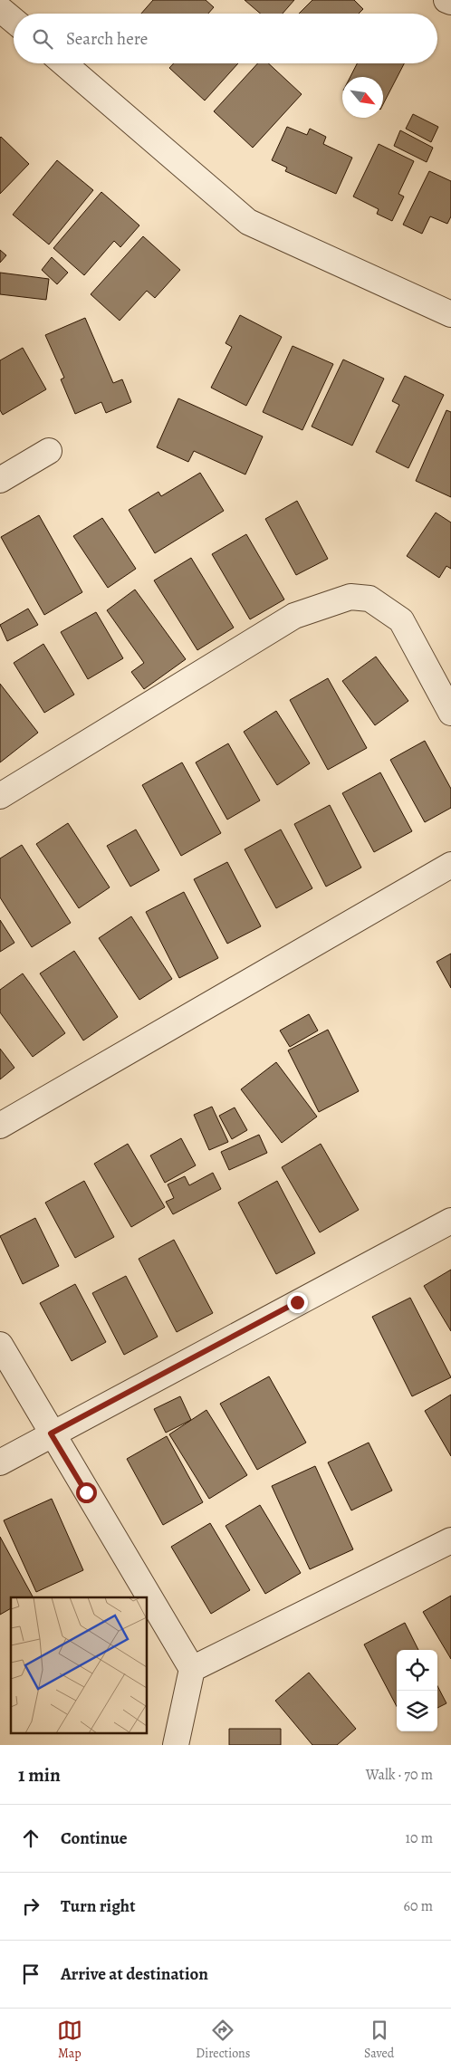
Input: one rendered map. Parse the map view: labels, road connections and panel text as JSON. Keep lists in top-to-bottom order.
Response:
{
  "north": "bottom right",
  "page": {
    "search": "Search here",
    "heading": ["1 min", "Walk · 70 m"],
    "list": [
      ["Continue", "10 m"],
      ["Turn right", "60 m"],
      "Arrive at destination"
    ],
    "nav": ["Map", "Directions", "Saved"]
  }
}
